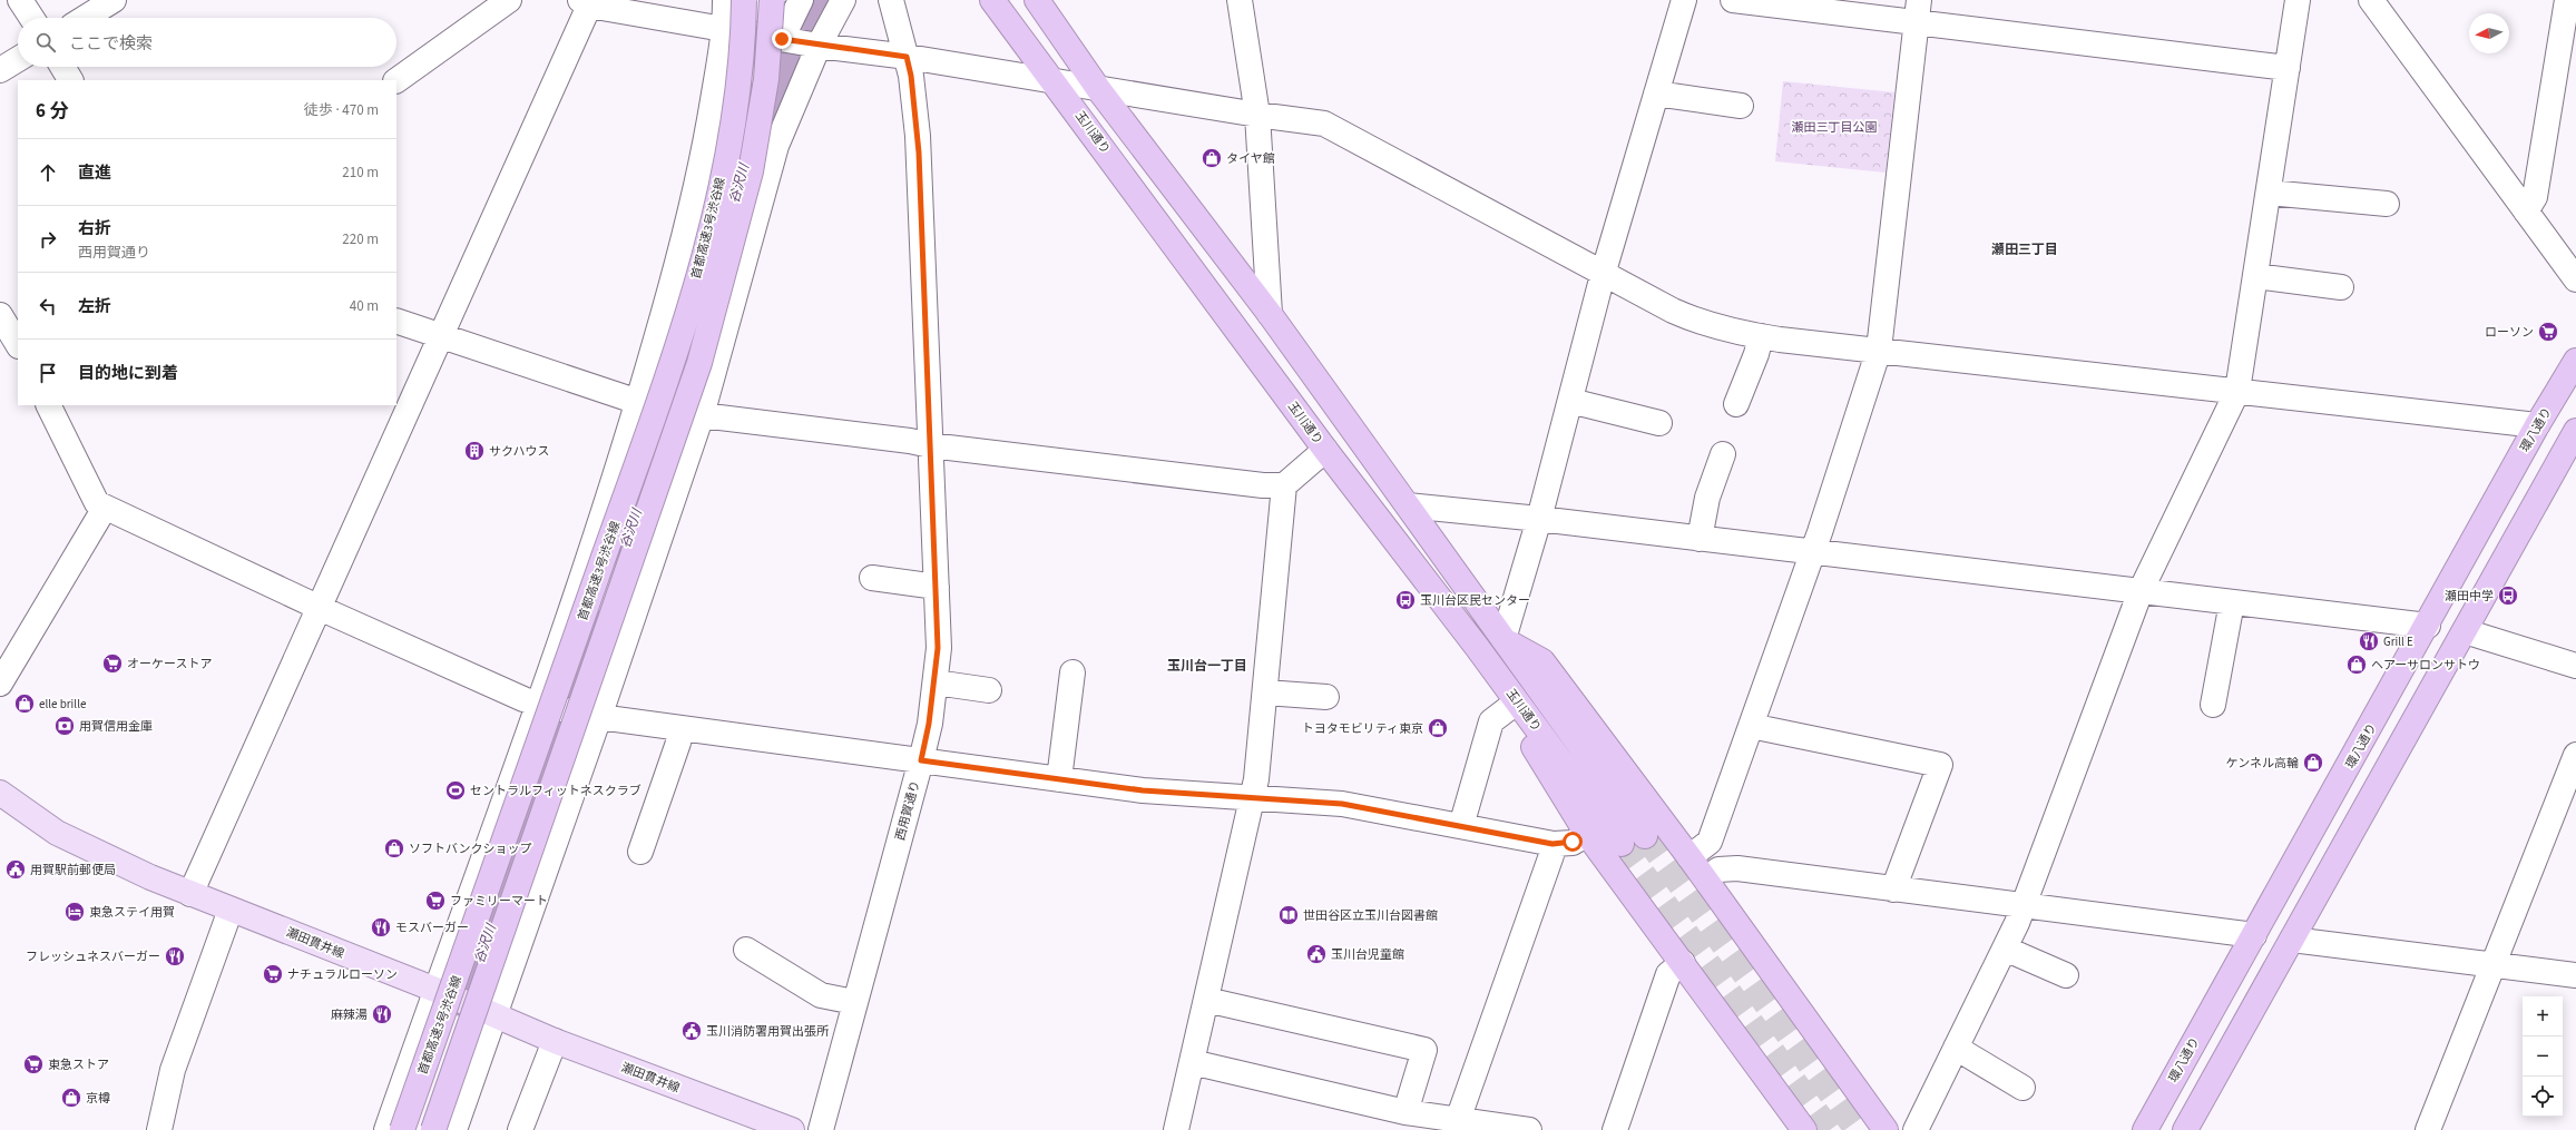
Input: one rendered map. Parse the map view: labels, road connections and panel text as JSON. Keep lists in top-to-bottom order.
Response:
{
  "streets": {
    "highway": ["玉川通り", "首都高速3号渋谷線", "環八通り"],
    "main road": ["瀬田貫井線"],
    "street": ["西用賀通り"]
  },
  "districts": ["瀬田三丁目", "玉川台一丁目"],
  "water": ["谷沢川"],
  "parks": ["瀬田三丁目公園"],
  "places": {
    "shop": [
      "タイヤ館",
      "ヘアーサロンサトウ",
      "elle brille",
      "トヨタモビリティ東京",
      "ケンネル高輪",
      "ソフトバンクショップ",
      "京樽"
    ],
    "supermarket": [
      "ローソン",
      "オーケーストア",
      "ファミリーマート",
      "ナチュラルローソン",
      "東急ストア"
    ],
    "building": ["サクハウス"],
    "bus stop": ["瀬田中学", "玉川台区民センター"],
    "restaurant": [
      "Grill E",
      "モスバーガー",
      "フレッシュネスバーガー",
      "麻辣湯"
    ],
    "bank": ["用賀信用金庫"],
    "sports": ["セントラルフィットネスクラブ"],
    "public building": ["用賀駅前郵便局", "玉川台児童館", "玉川消防署用賀出張所"],
    "hotel": ["東急ステイ用賀"],
    "library": ["世田谷区立玉川台図書館"]
  },
  "north": "left",
  "page": {
    "search": "ここで検索",
    "heading": ["6 分", "徒歩 · 470 m"],
    "list": [
      ["直進", "210 m"],
      ["右折", "西用賀通り", "220 m"],
      ["左折", "40 m"],
      "目的地に到着"
    ],
    "map_buttons": ["+", "−"]
  }
}
